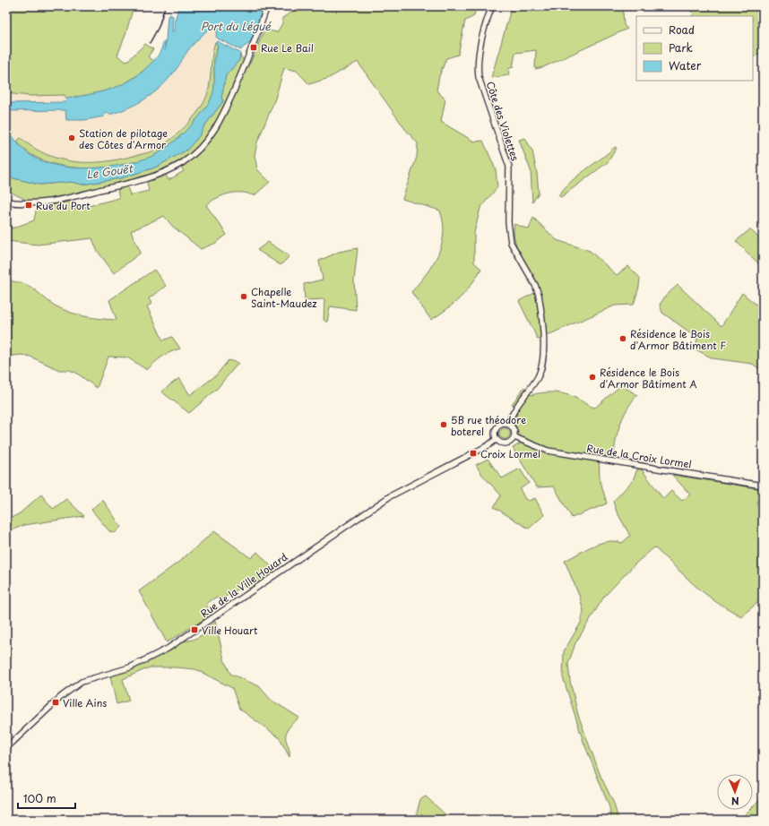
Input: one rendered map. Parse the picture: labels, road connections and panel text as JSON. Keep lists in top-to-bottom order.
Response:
{
  "streets": {
    "street": ["Côte des Violettes", "Rue de la Croix Lormel", "Rue de la Ville Houard"]
  },
  "crossings": [
    ["Côte des Violettes", "Rue de la Croix Lormel"],
    ["Côte des Violettes", "Rue de la Ville Houard"],
    ["Rue de la Croix Lormel", "Rue de la Ville Houard"]
  ],
  "water": ["Port du Légué", "Le Gouët"],
  "places": {
    "transit": [
      "Rue Le Bail",
      "Rue du Port",
      "Croix Lormel",
      "Ville Houart",
      "Ville Ains"
    ],
    "other": [
      "Station de pilotage des Côtes d'Armor",
      "Chapelle Saint-Maudez",
      "Résidence le Bois d'Armor Bâtiment F",
      "Résidence le Bois d'Armor Bâtiment A",
      "5B rue théodore boterel"
    ]
  },
  "legend": ["Road", "Park", "Water"],
  "scale_bar": "100 m",
  "north": "bottom"
}
